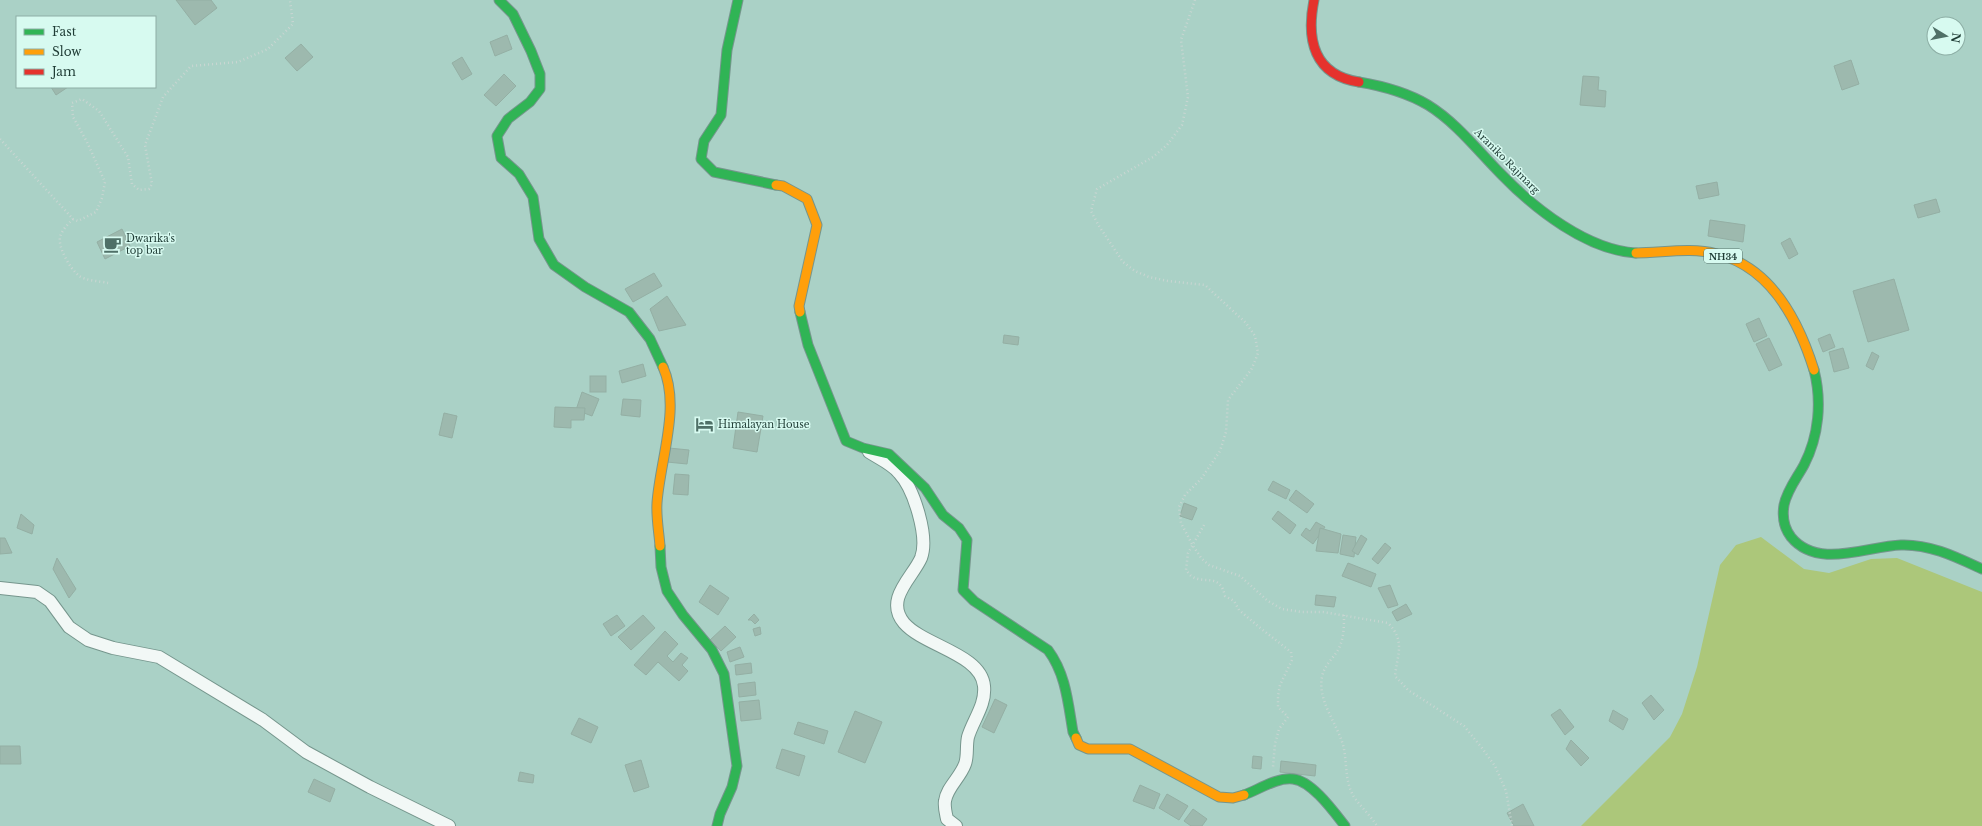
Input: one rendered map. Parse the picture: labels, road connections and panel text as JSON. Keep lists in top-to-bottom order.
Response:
{
  "streets": {
    "main road": ["Araniko Rajmarg", "NH34"]
  },
  "places": {
    "cafe": ["Dwarika's top bar"],
    "hotel": ["Himalayan House"]
  },
  "legend": ["Fast", "Slow", "Jam"],
  "north": "right"
}
